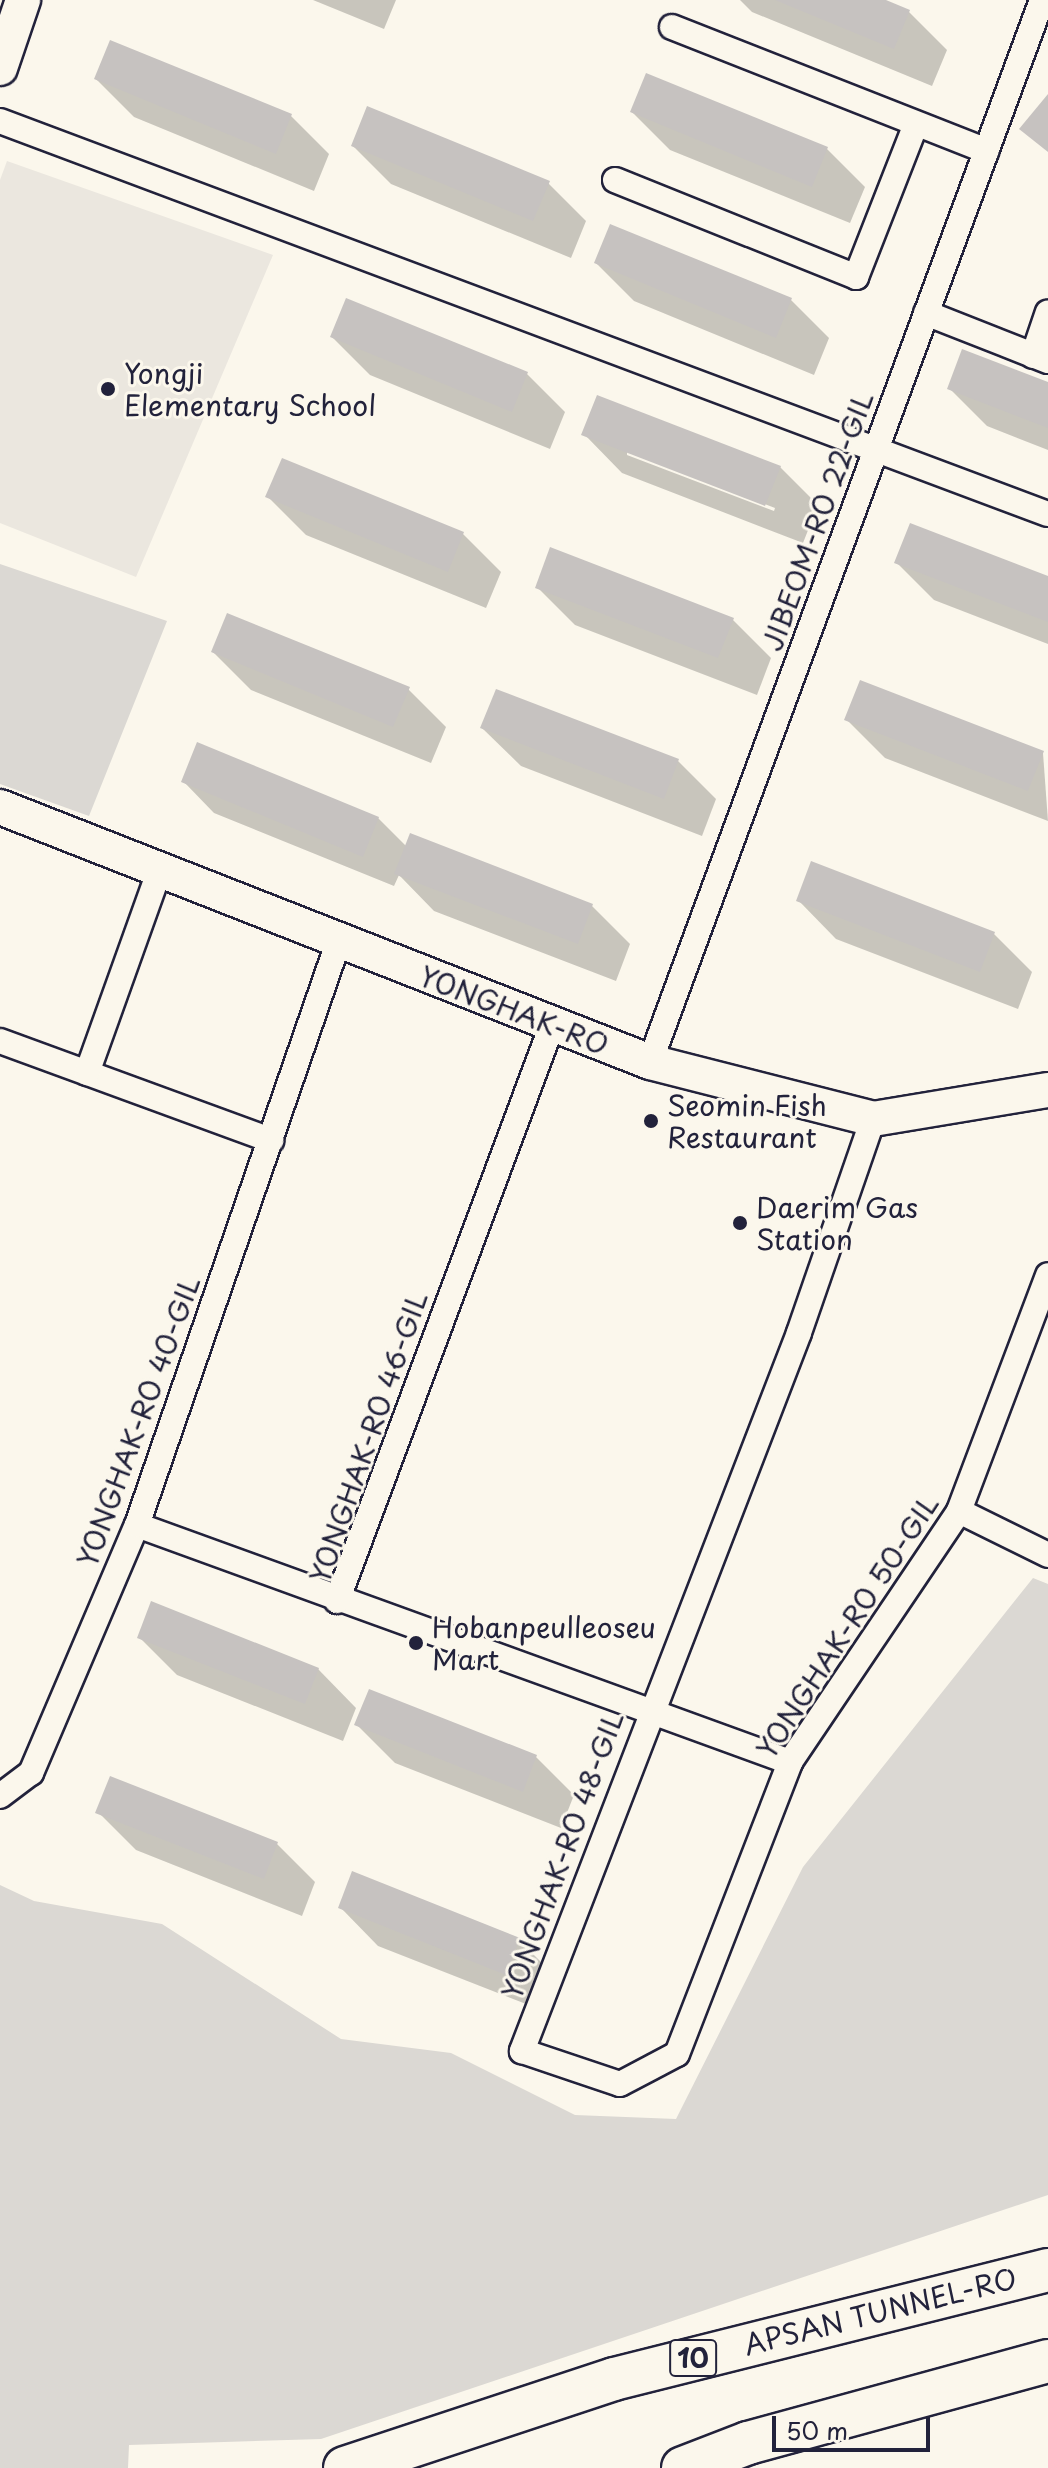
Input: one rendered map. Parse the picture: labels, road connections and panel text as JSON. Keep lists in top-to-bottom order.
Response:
{
  "streets": {
    "highway": ["APSAN TUNNEL-RO", "10"],
    "street": [
      "JIBEOM-RO 22-GIL",
      "YONGHAK-RO",
      "YONGHAK-RO 40-GIL",
      "YONGHAK-RO 46-GIL",
      "YONGHAK-RO 50-GIL",
      "YONGHAK-RO 48-GIL"
    ]
  },
  "crossings": [
    ["JIBEOM-RO 22-GIL", "YONGHAK-RO"],
    ["YONGHAK-RO", "YONGHAK-RO 40-GIL"],
    ["YONGHAK-RO", "YONGHAK-RO 46-GIL"],
    ["YONGHAK-RO", "YONGHAK-RO 48-GIL"],
    ["YONGHAK-RO 46-GIL", "YONGHAK-RO 50-GIL"],
    ["YONGHAK-RO 46-GIL", "YONGHAK-RO 48-GIL"],
    ["YONGHAK-RO 50-GIL", "YONGHAK-RO 48-GIL"]
  ],
  "places": [
    "Yongji Elementary School",
    "Seomin Fish Restaurant",
    "Daerim Gas Station",
    "Hobanpeulleoseu Mart"
  ],
  "scale_bar": "50 m"
}
